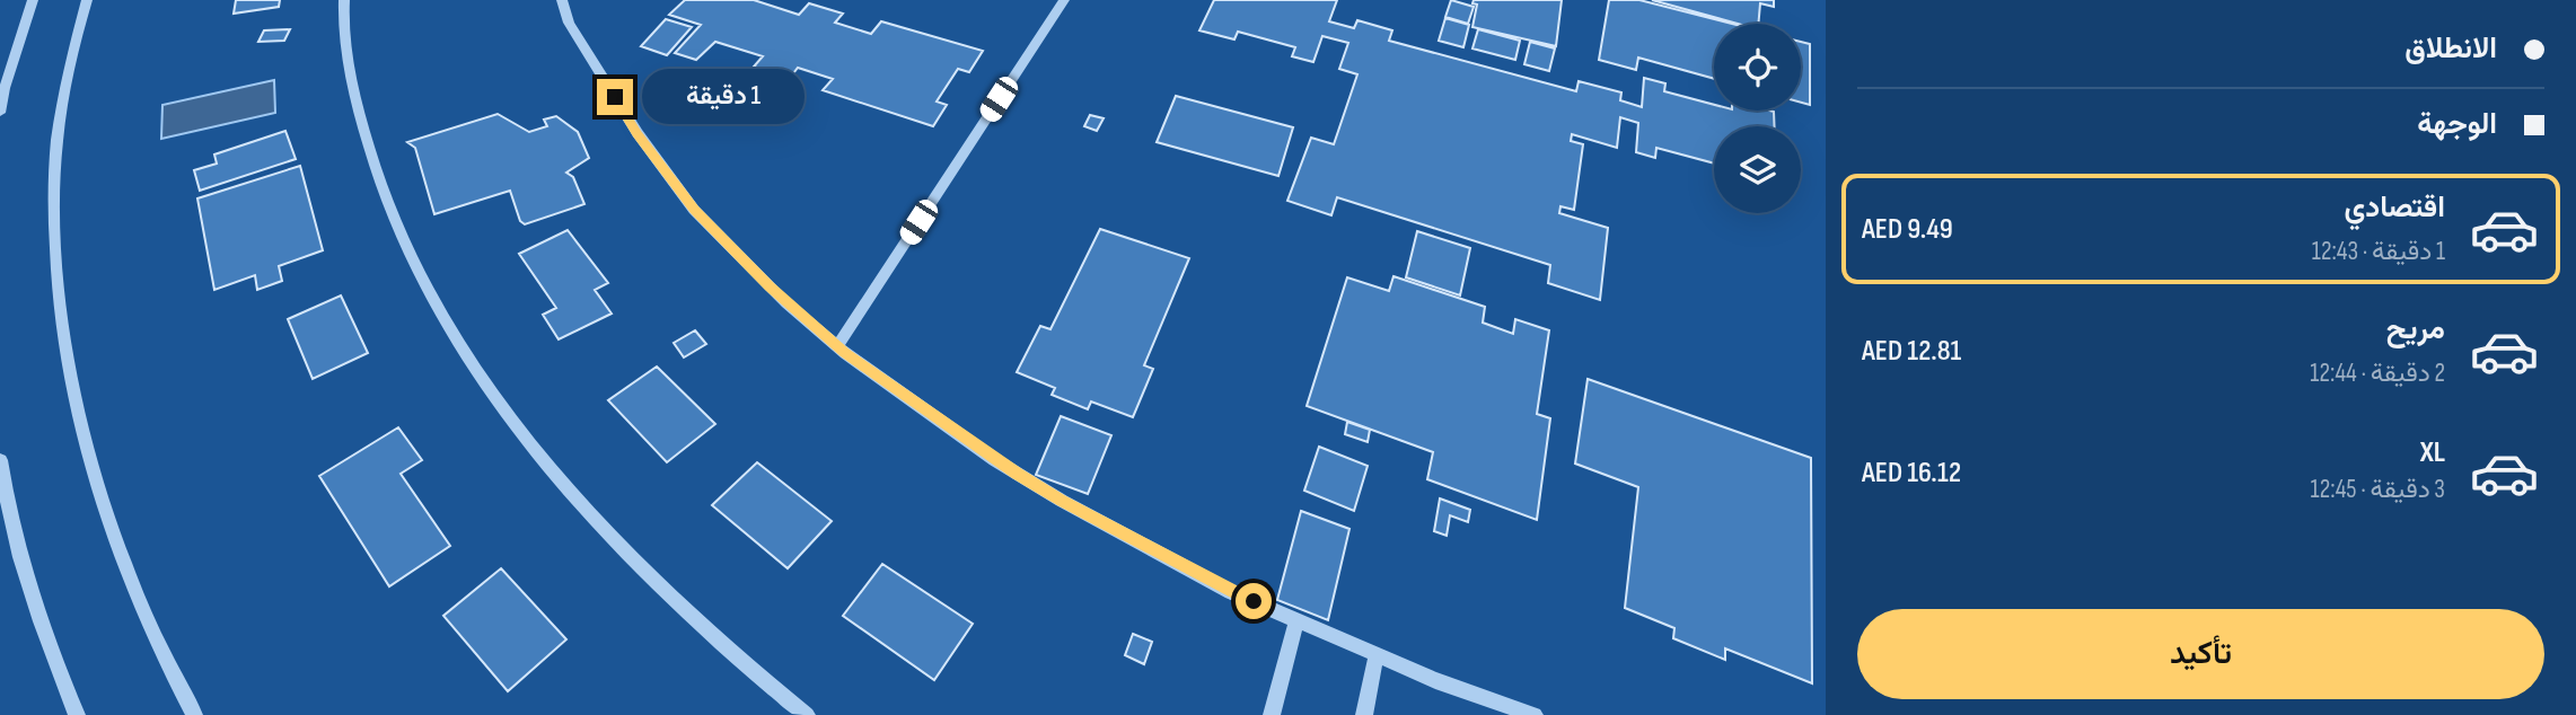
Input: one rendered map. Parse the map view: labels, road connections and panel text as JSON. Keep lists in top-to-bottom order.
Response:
{
  "page": {
    "banner": ["الانطلاق", "الوجهة"],
    "bubble": "1 دقيقة",
    "list": [
      {
        "name": "اقتصادي",
        "note": "1 دقيقة · 12:43",
        "value": "AED 9.49"
      },
      {
        "name": "مريح",
        "note": "2 دقيقة · 12:44",
        "value": "AED 12.81"
      },
      {
        "name": "XL",
        "note": "3 دقيقة · 12:45",
        "value": "AED 16.12"
      }
    ],
    "buttons": "تأكيد"
  }
}
